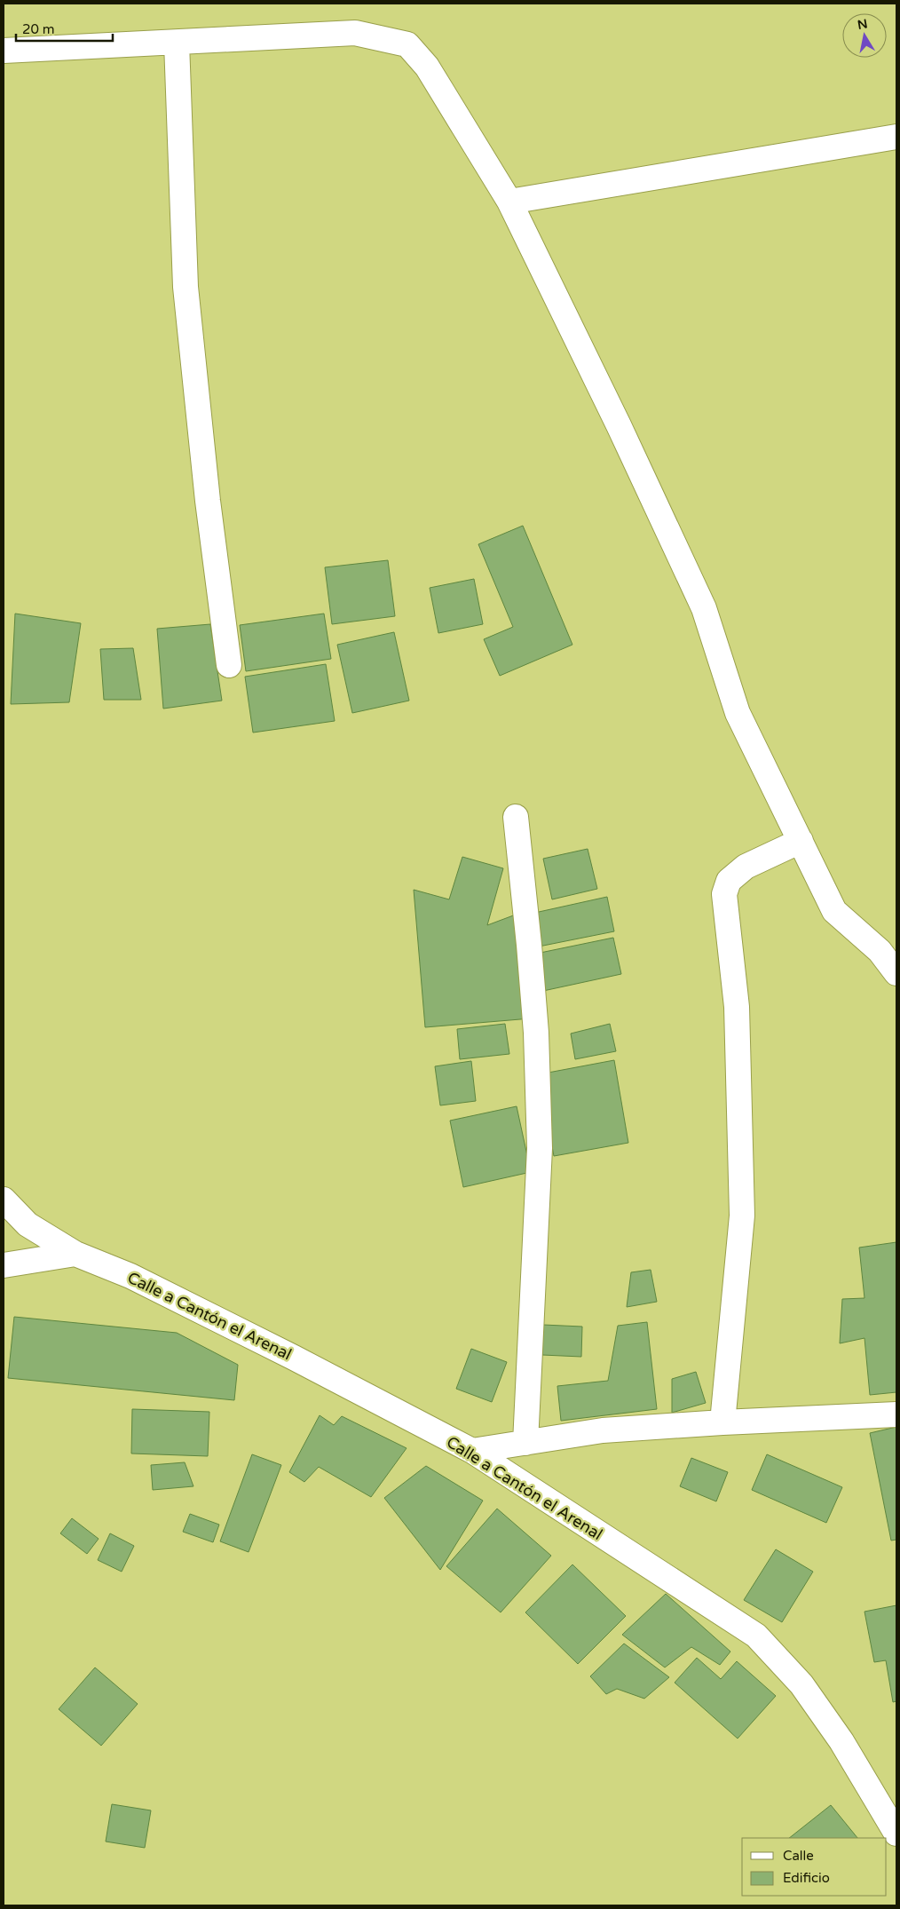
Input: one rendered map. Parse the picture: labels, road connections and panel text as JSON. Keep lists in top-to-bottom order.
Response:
{
  "streets": {
    "street": ["Calle a Cantón el Arenal"]
  },
  "legend": ["Calle", "Edificio"],
  "scale_bar": "20 m",
  "north": "top"
}
